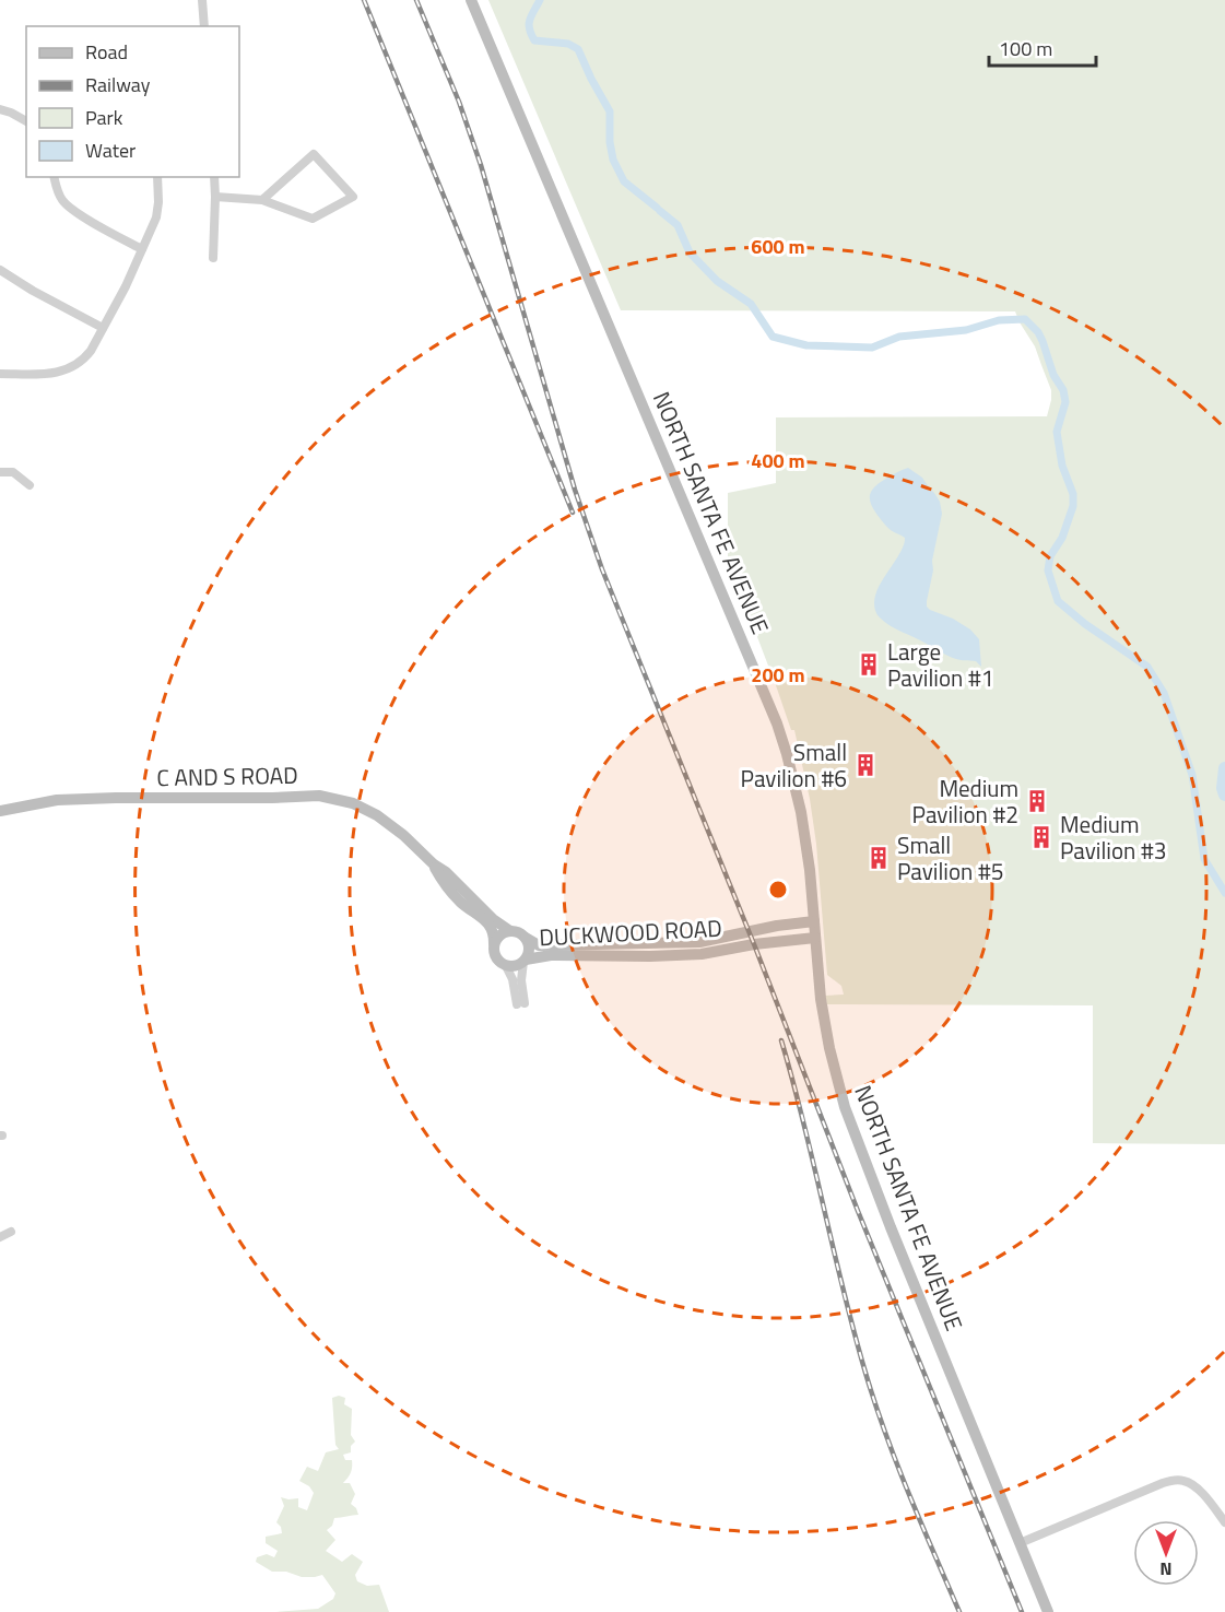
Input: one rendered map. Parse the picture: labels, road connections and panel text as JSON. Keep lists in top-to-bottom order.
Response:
{
  "streets": {
    "main road": ["NORTH SANTA FE AVENUE", "C AND S ROAD", "DUCKWOOD ROAD"]
  },
  "crossings": [
    ["NORTH SANTA FE AVENUE", "DUCKWOOD ROAD"],
    ["C AND S ROAD", "DUCKWOOD ROAD"]
  ],
  "places": {
    "building": [
      "Large Pavilion #1",
      "Small Pavilion #6",
      "Medium Pavilion #2",
      "Medium Pavilion #3",
      "Small Pavilion #5"
    ]
  },
  "legend": [
    "Road",
    "Railway",
    "Park",
    "Water"
  ],
  "scale_bar": "100 m",
  "north": "bottom",
  "rings": ["600 m", "400 m", "200 m"]
}
